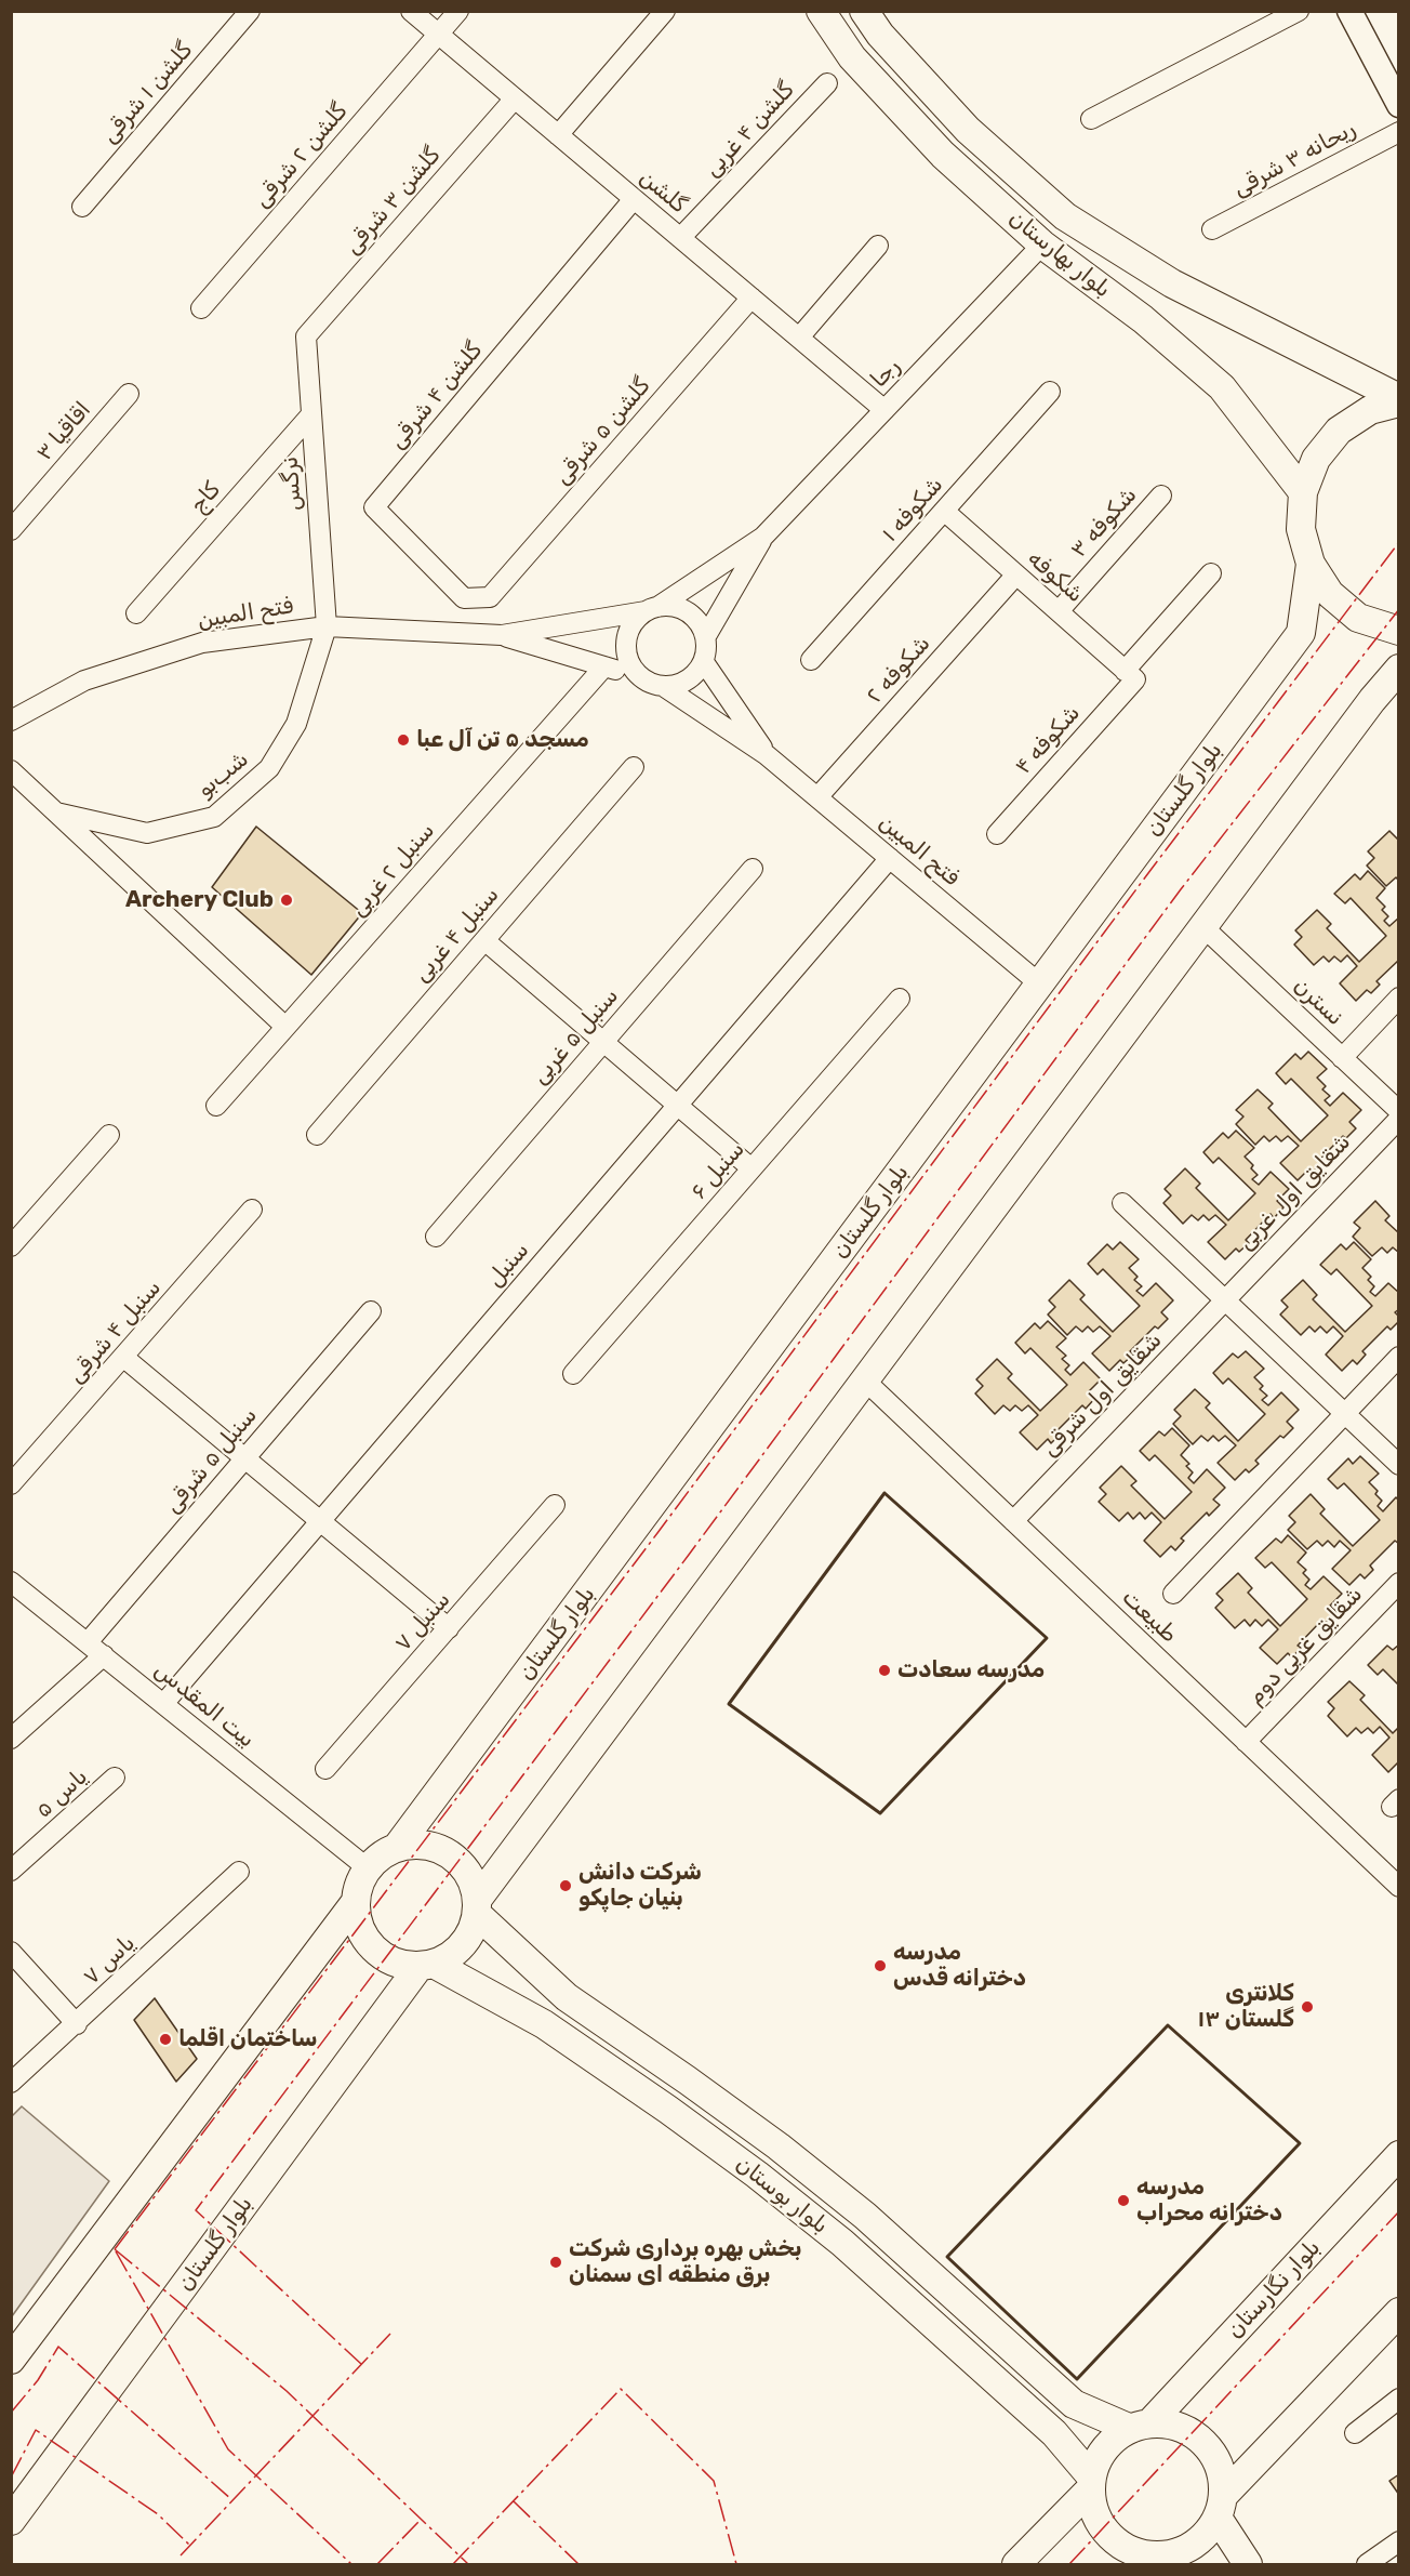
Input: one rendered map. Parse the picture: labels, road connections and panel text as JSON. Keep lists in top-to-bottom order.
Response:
{
  "streets": {
    "main road": [
      "بلوار بهارستان",
      "بلوار گلستان",
      "بلوار بوستان",
      "بلوار نگارستان"
    ],
    "street": [
      "گلشن ۱ شرقی",
      "گلشن ۴ غربی",
      "گلشن ۲ شرقی",
      "ریحانه ۳ شرقی",
      "گلشن",
      "گلشن ۳ شرقی",
      "رجا",
      "گلشن ۴ شرقی",
      "اقاقیا ۳",
      "گلشن ۵ شرقی",
      "نرگس",
      "کاج",
      "شکوفه ۱",
      "شکوفه ۳",
      "شکوفه",
      "فتح المبین",
      "شکوفه ۲",
      "شکوفه ۴",
      "شب‌بو",
      "سنبل ۲ غربی",
      "سنبل ۴ غربی",
      "نسترن",
      "سنبل ۵ غربی",
      "سنبل ۶",
      "شقایق اول غربی",
      "سنبل",
      "سنبل ۴ شرقی",
      "شقایق اول شرقی",
      "سنبل ۵ شرقی",
      "طبیعت",
      "سنبل ۷",
      "شقایق غربی دوم",
      "بیت المقدس",
      "یاس ۵",
      "یاس ۷"
    ]
  },
  "crossings": [
    ["گلشن ۴ غربی", "گلشن"],
    ["گلشن ۲ شرقی", "گلشن"],
    ["گلشن", "گلشن ۳ شرقی"],
    ["گلشن", "رجا"],
    ["گلشن", "گلشن ۴ شرقی"],
    ["گلشن", "گلشن ۵ شرقی"],
    ["گلشن ۳ شرقی", "نرگس"],
    ["بلوار بهارستان", "رجا"],
    ["گلشن ۴ شرقی", "گلشن ۵ شرقی"],
    ["نرگس", "کاج"],
    ["نرگس", "فتح المبین"],
    ["نرگس", "شب‌بو"],
    ["شکوفه ۱", "شکوفه"],
    ["شکوفه ۳", "شکوفه"],
    ["شکوفه", "شکوفه ۲"],
    ["شکوفه", "شکوفه ۴"],
    ["فتح المبین", "شکوفه ۲"],
    ["فتح المبین", "شب‌بو"],
    ["فتح المبین", "بلوار گلستان"],
    ["فتح المبین", "سنبل"],
    ["بلوار گلستان", "بیت المقدس"],
    ["بلوار گلستان", "بلوار بوستان"],
    ["شقایق اول غربی", "شقایق اول شرقی"],
    ["سنبل", "بیت المقدس"],
    ["شقایق اول شرقی", "طبیعت"],
    ["سنبل ۵ شرقی", "بیت المقدس"],
    ["طبیعت", "شقایق غربی دوم"],
    ["بیت المقدس", "بلوار بوستان"],
    ["بلوار بوستان", "بلوار نگارستان"]
  ],
  "places": [
    "مسجد ۵ تن آل عبا",
    "Archery Club",
    "مدرسه سعادت",
    "شرکت دانش بنیان جاپکو",
    "مدرسه دخترانه قدس",
    "کلانتری ۱۳ گلستان",
    "ساختمان اقلما",
    "مدرسه دخترانه محراب",
    "بخش بهره برداری شرکت برق منطقه ای سمنان"
  ]
}
